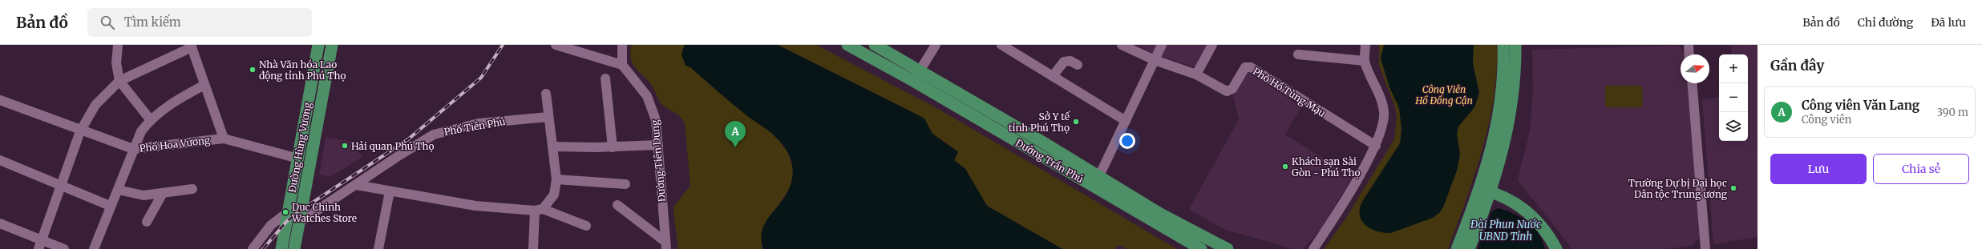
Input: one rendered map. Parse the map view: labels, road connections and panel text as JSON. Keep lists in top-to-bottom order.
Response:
{
  "streets": {
    "main road": ["Đường Hùng Vương", "Đường Trần Phú"],
    "street": [
      "Phố Hồ Tùng Mậu",
      "Phố Tiên Phú",
      "Phố Hoa Vương",
      "Đường Tiên Dung"
    ]
  },
  "crossings": [
    ["Phố Tiên Phú", "Đường Hùng Vương"],
    ["Phố Hoa Vương", "Đường Hùng Vương"]
  ],
  "water": ["Đài Phun Nước UBND Tỉnh"],
  "parks": ["Công Viên Hồ Đồng Cận"],
  "places": [
    "Nhà Văn hóa Lao động tỉnh Phú Thọ",
    "Sở Y tế tỉnh Phú Thọ",
    "Hải quan Phú Thọ",
    "Khách sạn Sài Gòn - Phú Thọ",
    "Trường Dự bị Đại học Dân tộc Trung ương",
    "Duc Chinh Watches Store"
  ],
  "north": "right",
  "page": {
    "header": "Bản đồ",
    "search": "Tìm kiếm",
    "nav": ["Bản đồ", "Chỉ đường", "Đã lưu"],
    "heading": "Gần đây",
    "map_buttons": ["+", "−"],
    "list": [
      {
        "mark": "A",
        "name": "Công viên Văn Lang",
        "note": "Công viên",
        "value": "390 m"
      }
    ],
    "pins": "A",
    "buttons": ["Lưu", "Chia sẻ"]
  }
}
